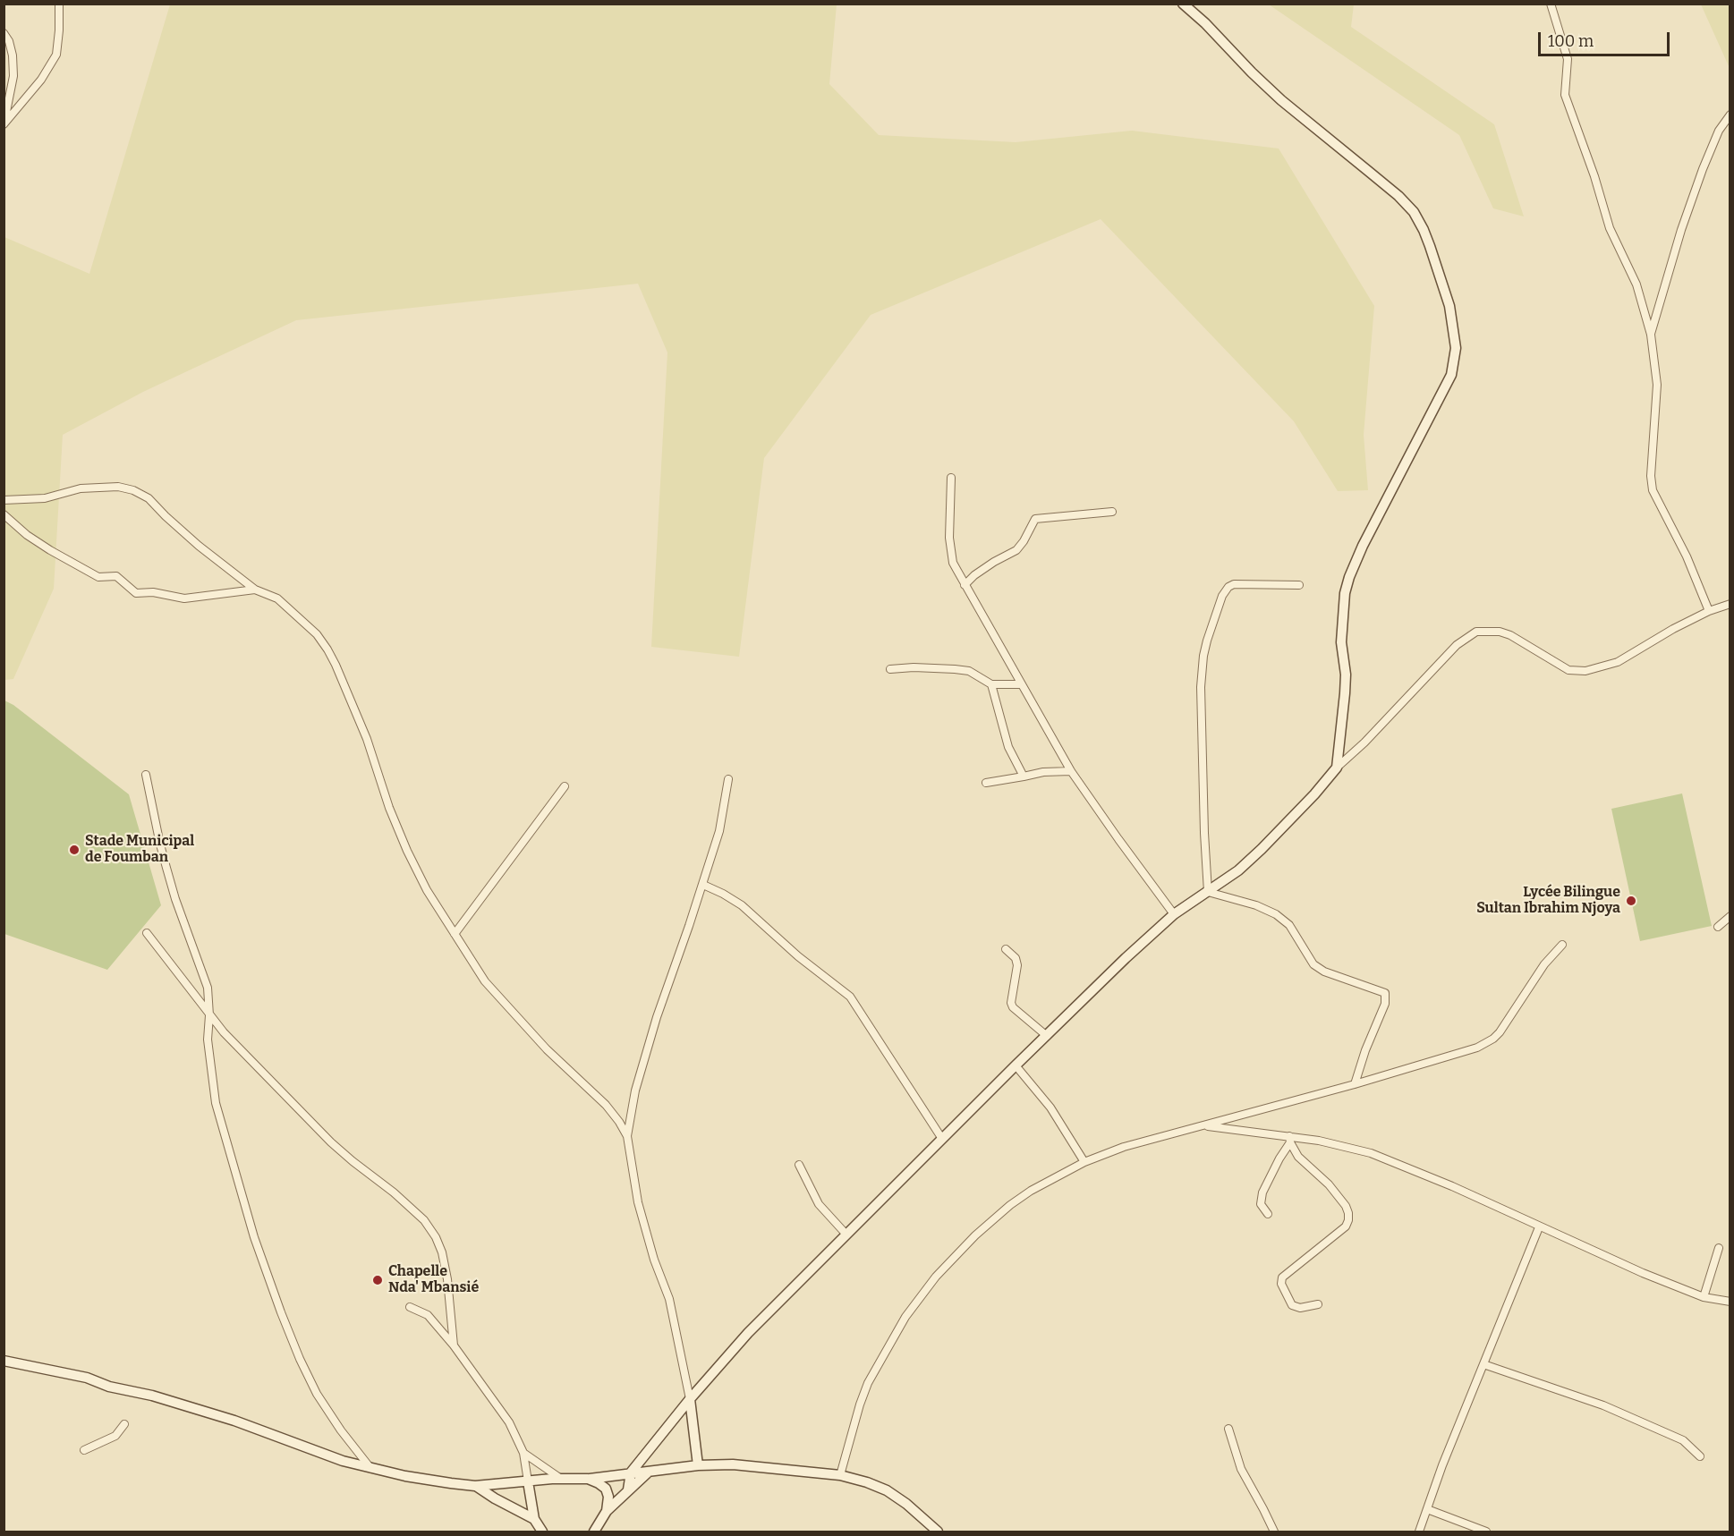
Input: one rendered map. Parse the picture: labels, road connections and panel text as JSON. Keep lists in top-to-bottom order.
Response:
{
  "places": ["Stade Municipal de Foumban", "Lycée Bilingue Sultan Ibrahim Njoya", "Chapelle Nda' Mbansié"],
  "scale_bar": "100 m"
}
